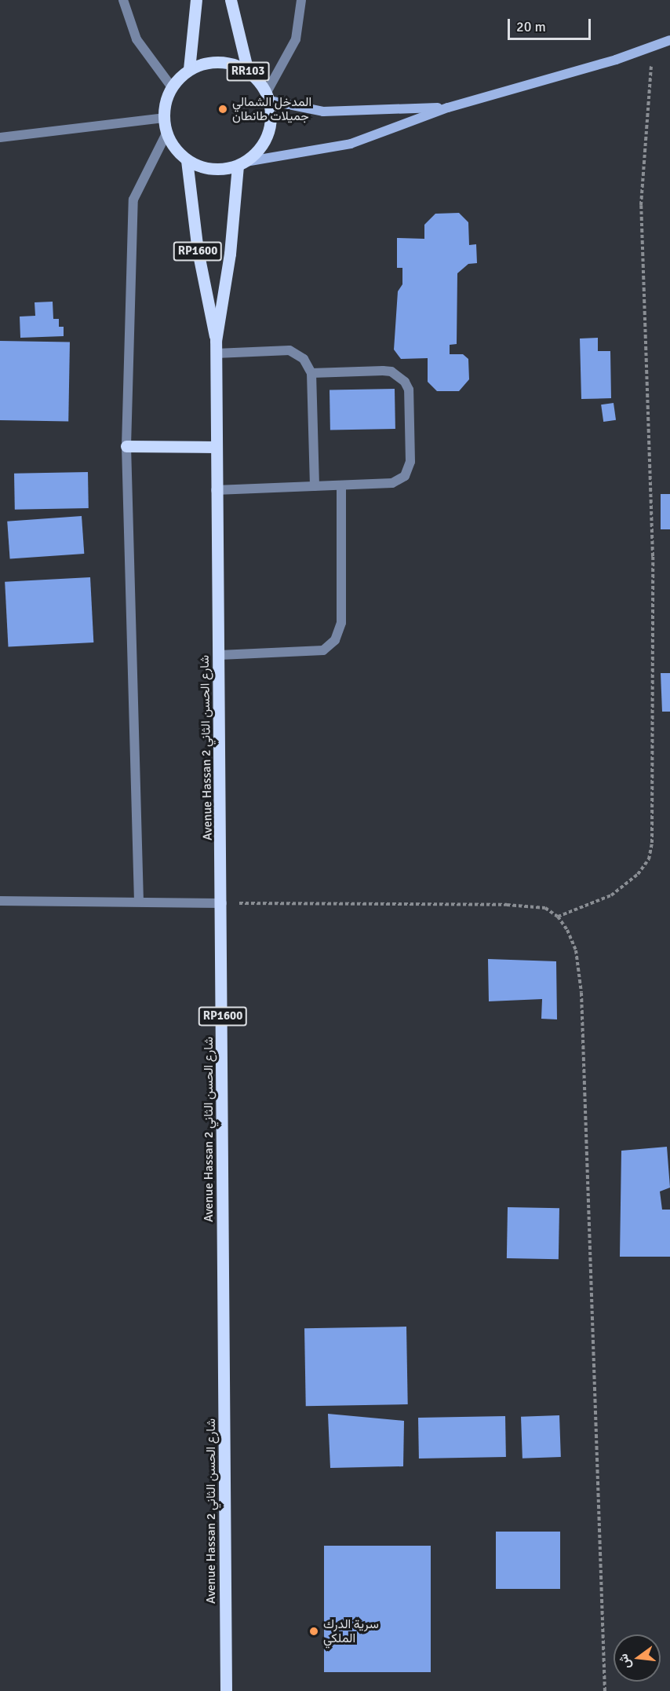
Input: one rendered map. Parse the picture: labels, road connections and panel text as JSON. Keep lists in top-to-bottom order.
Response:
{
  "streets": {
    "main road": ["RR103", "RP1600", "Avenue Hassan 2 شارع الحسن الثاني"]
  },
  "crossings": [
    ["RR103", "Avenue Hassan 2 شارع الحسن الثاني"]
  ],
  "places": ["المدخل الشمالي جميلات طانطان", "سرية الدرك الملكي"],
  "scale_bar": "20 m",
  "north": "left"
}
